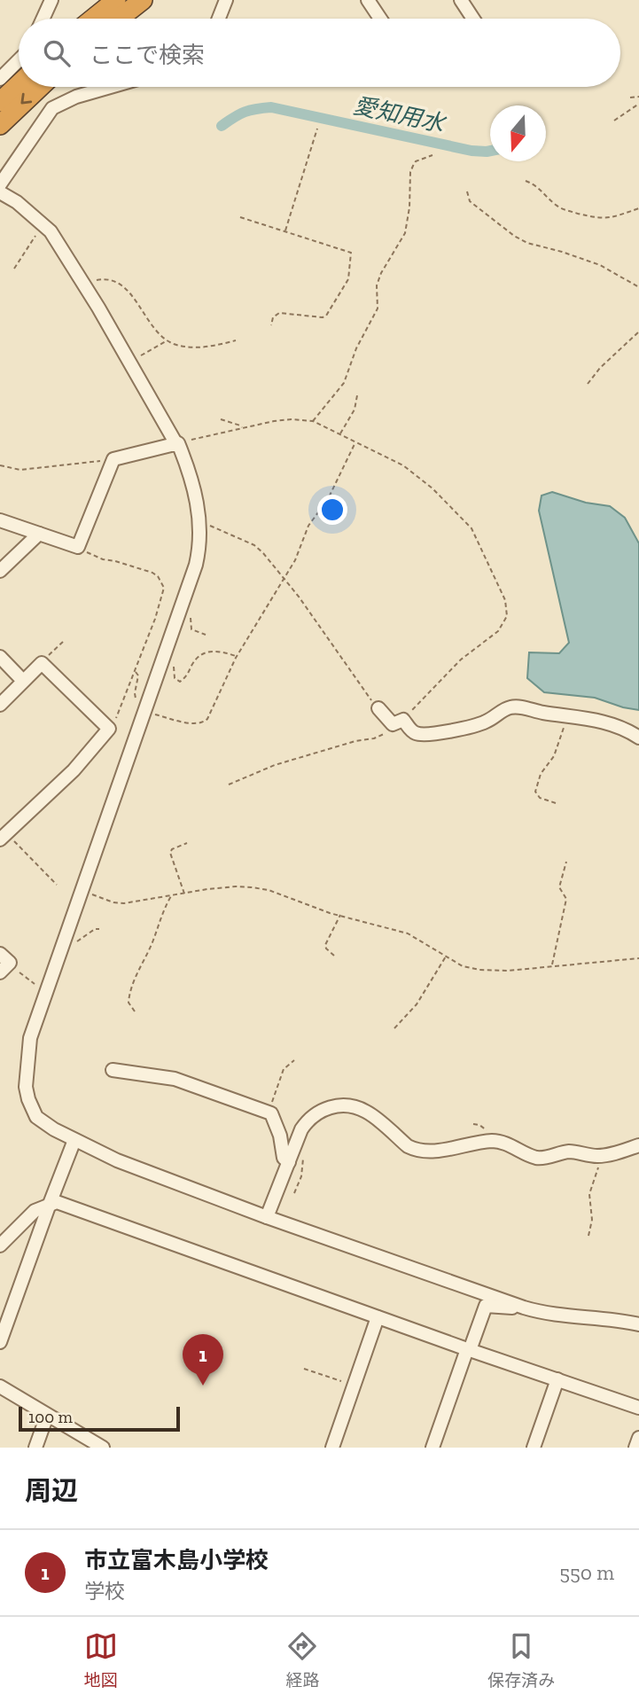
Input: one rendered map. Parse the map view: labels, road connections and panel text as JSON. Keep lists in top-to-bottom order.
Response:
{
  "water": ["愛知用水"],
  "scale_bar": "100 m",
  "north": "bottom",
  "page": {
    "search": "ここで検索",
    "pins": "1",
    "scale": "100 m",
    "heading": "周辺",
    "list": [
      {
        "mark": "1",
        "name": "市立富木島小学校",
        "note": "学校",
        "value": "550 m"
      }
    ],
    "nav": ["地図", "経路", "保存済み"]
  }
}
